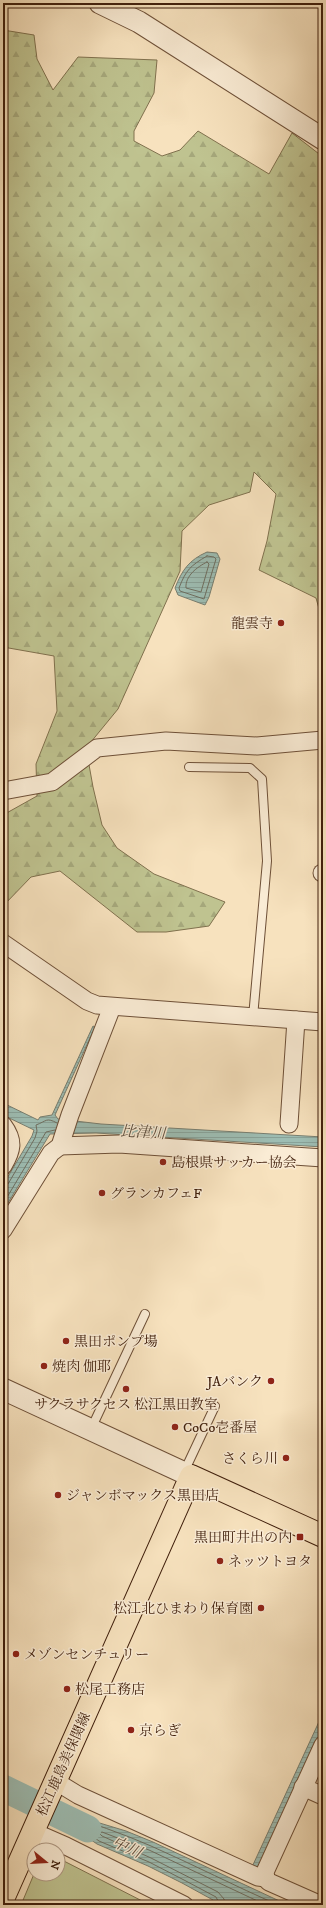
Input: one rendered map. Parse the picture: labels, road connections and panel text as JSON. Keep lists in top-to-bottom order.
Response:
{
  "streets": {
    "main road": ["松江鹿島美保関線"]
  },
  "water": ["比津川", "中川"],
  "places": {
    "other": [
      "龍雲寺",
      "島根県サッカー協会",
      "グランカフェF",
      "黒田ポンプ場",
      "焼肉 伽耶",
      "JAバンク",
      "サクラサクセス 松江黒田教室",
      "CoCo壱番屋",
      "さくら川",
      "ジャンボマックス黒田店",
      "ネッツトヨタ",
      "松江北ひまわり保育園",
      "メゾンセンチュリー",
      "松尾工務店",
      "京らぎ"
    ],
    "transit": ["黒田町井出の内"]
  },
  "north": "right"
}
